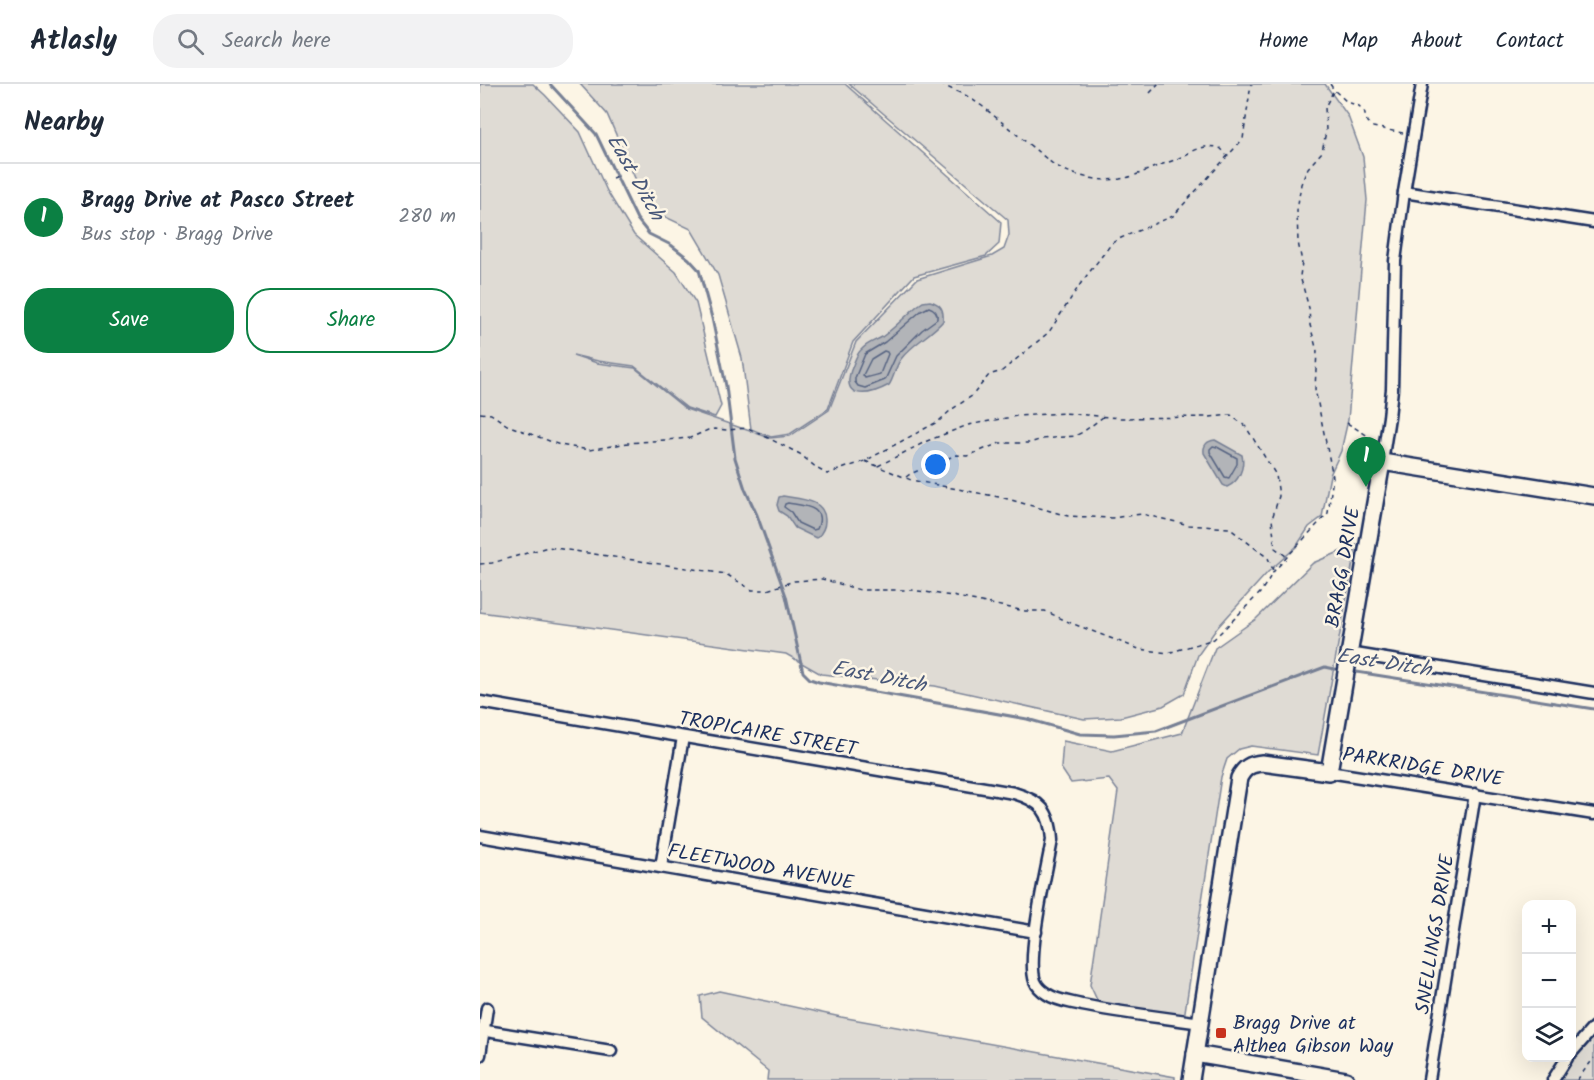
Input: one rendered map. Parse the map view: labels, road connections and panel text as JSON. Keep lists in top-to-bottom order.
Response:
{
  "streets": {
    "street": [
      "BRAGG DRIVE",
      "TROPICAIRE STREET",
      "PARKRIDGE DRIVE",
      "FLEETWOOD AVENUE",
      "SNELLINGS DRIVE"
    ]
  },
  "crossings": [
    ["BRAGG DRIVE", "PARKRIDGE DRIVE"],
    ["TROPICAIRE STREET", "FLEETWOOD AVENUE"],
    ["PARKRIDGE DRIVE", "SNELLINGS DRIVE"]
  ],
  "water": ["East Ditch"],
  "places": {
    "transit": ["Bragg Drive at Althea Gibson Way"]
  },
  "page": {
    "header": "Atlasly",
    "search": "Search here",
    "nav": [
      "Home",
      "Map",
      "About",
      "Contact"
    ],
    "heading": "Nearby",
    "list": [
      {
        "mark": "1",
        "name": "Bragg Drive at Pasco Street",
        "note": "Bus stop · Bragg Drive",
        "value": "280 m"
      }
    ],
    "buttons": ["Save", "Share"],
    "pins": "1",
    "map_buttons": ["+", "−"]
  }
}
